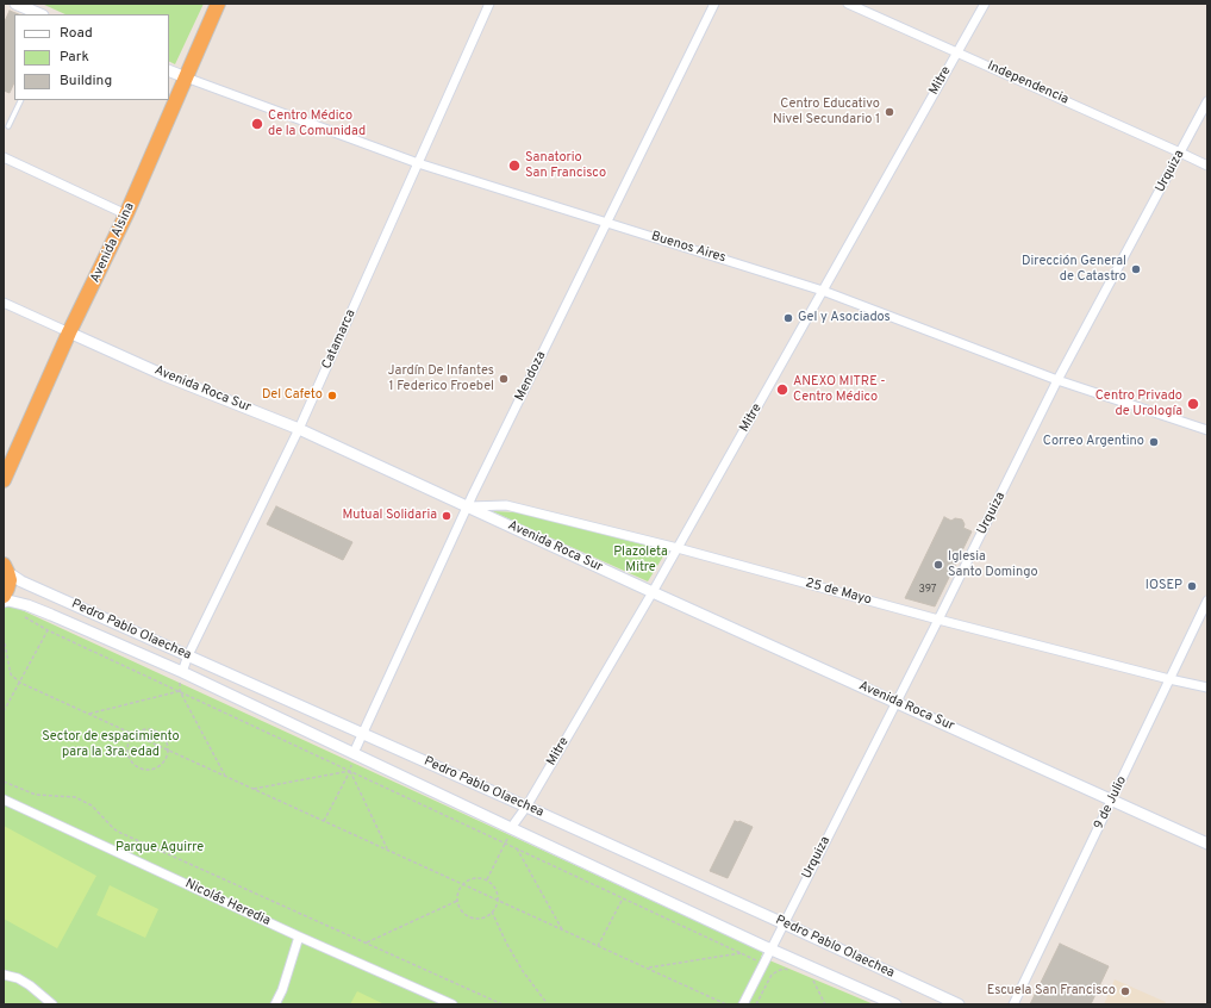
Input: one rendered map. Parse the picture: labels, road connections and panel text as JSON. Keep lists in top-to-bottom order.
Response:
{
  "streets": {
    "highway": ["Avenida Alsina"],
    "street": [
      "Mitre",
      "Independencia",
      "Urquiza",
      "Buenos Aires",
      "Catamarca",
      "Mendoza",
      "Avenida Roca Sur",
      "25 de Mayo",
      "Pedro Pablo Olaechea",
      "9 de Julio",
      "Nicolás Heredia"
    ]
  },
  "crossings": [
    ["Mitre", "Independencia"],
    ["Mitre", "Buenos Aires"],
    ["Mitre", "Avenida Roca Sur"],
    ["Mitre", "25 de Mayo"],
    ["Mitre", "Pedro Pablo Olaechea"],
    ["Independencia", "Urquiza"],
    ["Urquiza", "Buenos Aires"],
    ["Urquiza", "Avenida Roca Sur"],
    ["Urquiza", "25 de Mayo"],
    ["Urquiza", "Pedro Pablo Olaechea"],
    ["Avenida Alsina", "Buenos Aires"],
    ["Avenida Alsina", "Avenida Roca Sur"],
    ["Buenos Aires", "Catamarca"],
    ["Buenos Aires", "Mendoza"],
    ["Catamarca", "Avenida Roca Sur"],
    ["Catamarca", "Pedro Pablo Olaechea"],
    ["Mendoza", "Avenida Roca Sur"],
    ["Mendoza", "25 de Mayo"],
    ["Mendoza", "Pedro Pablo Olaechea"],
    ["Avenida Roca Sur", "25 de Mayo"],
    ["Avenida Roca Sur", "9 de Julio"],
    ["25 de Mayo", "9 de Julio"]
  ],
  "parks": ["Plazoleta Mitre", "Sector de espacimiento para la 3ra. edad", "Parque Aguirre"],
  "places": [
    "Centro Educativo Nivel Secundario 1",
    "Centro Médico de la Comunidad",
    "Sanatorio San Francisco",
    "Dirección General de Catastro",
    "Gel y Asociados",
    "Jardín De Infantes 1 Federico Froebel",
    "ANEXO MITRE - Centro Médico",
    "Del Cafeto",
    "Centro Privado de Urología",
    "Correo Argentino",
    "Mutual Solidaria",
    "Iglesia Santo Domingo",
    "IOSEP",
    "Escuela San Francisco"
  ],
  "house_numbers": ["397"],
  "legend": ["Road", "Park", "Building"]
}
